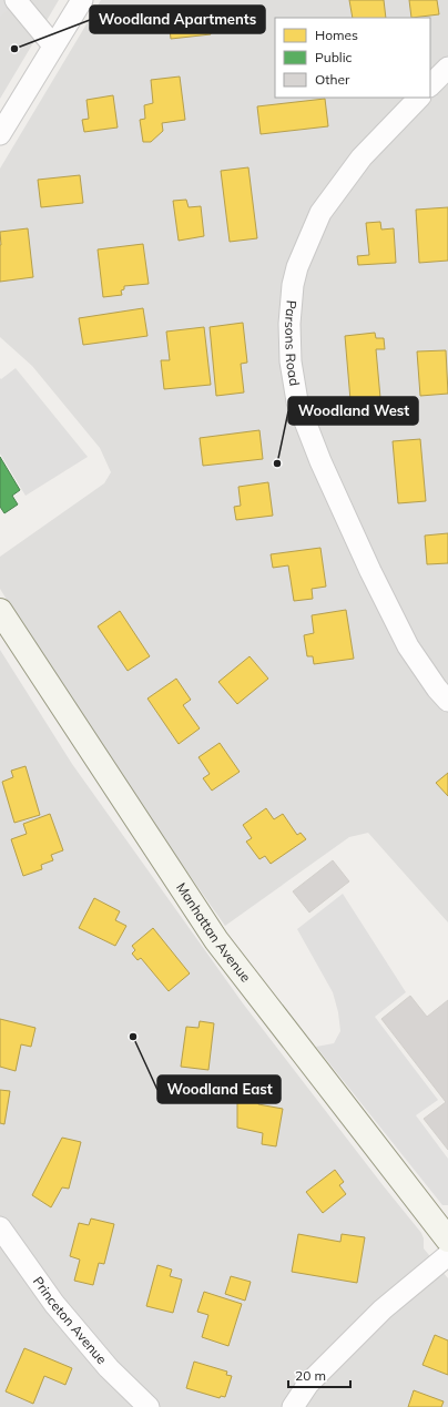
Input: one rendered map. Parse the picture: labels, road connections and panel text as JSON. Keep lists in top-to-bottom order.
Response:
{
  "streets": {
    "street": ["Parsons Road", "Manhattan Avenue", "Princeton Avenue"]
  },
  "places": ["Woodland Apartments", "Woodland West", "Woodland East"],
  "legend": ["Homes", "Public", "Other"],
  "scale_bar": "20 m"
}
